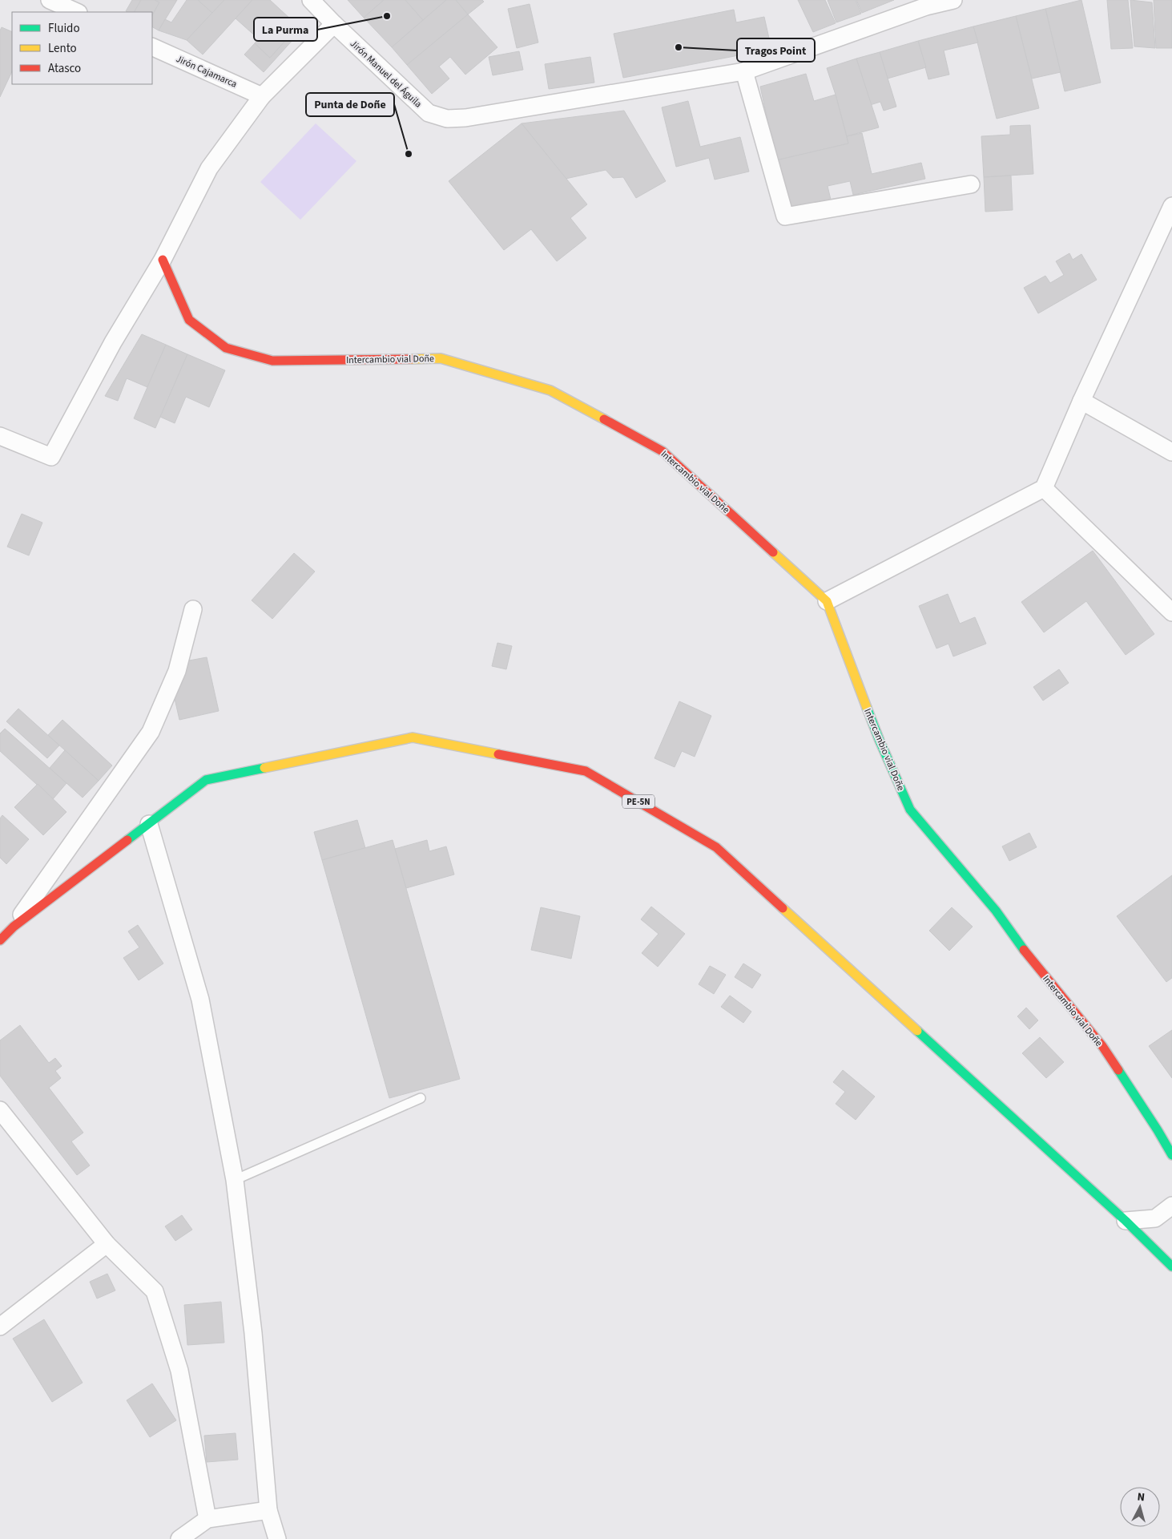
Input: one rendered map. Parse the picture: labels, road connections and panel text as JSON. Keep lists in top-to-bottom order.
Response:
{
  "streets": {
    "main road": ["Intercambio vial Doñe", "PE-5N"],
    "street": ["Jirón Cajamarca", "Jirón Manuel del Águila"]
  },
  "places": ["La Purma", "Tragos Point", "Punta de Doñe"],
  "legend": ["Fluido", "Lento", "Atasco"],
  "north": "top"
}
